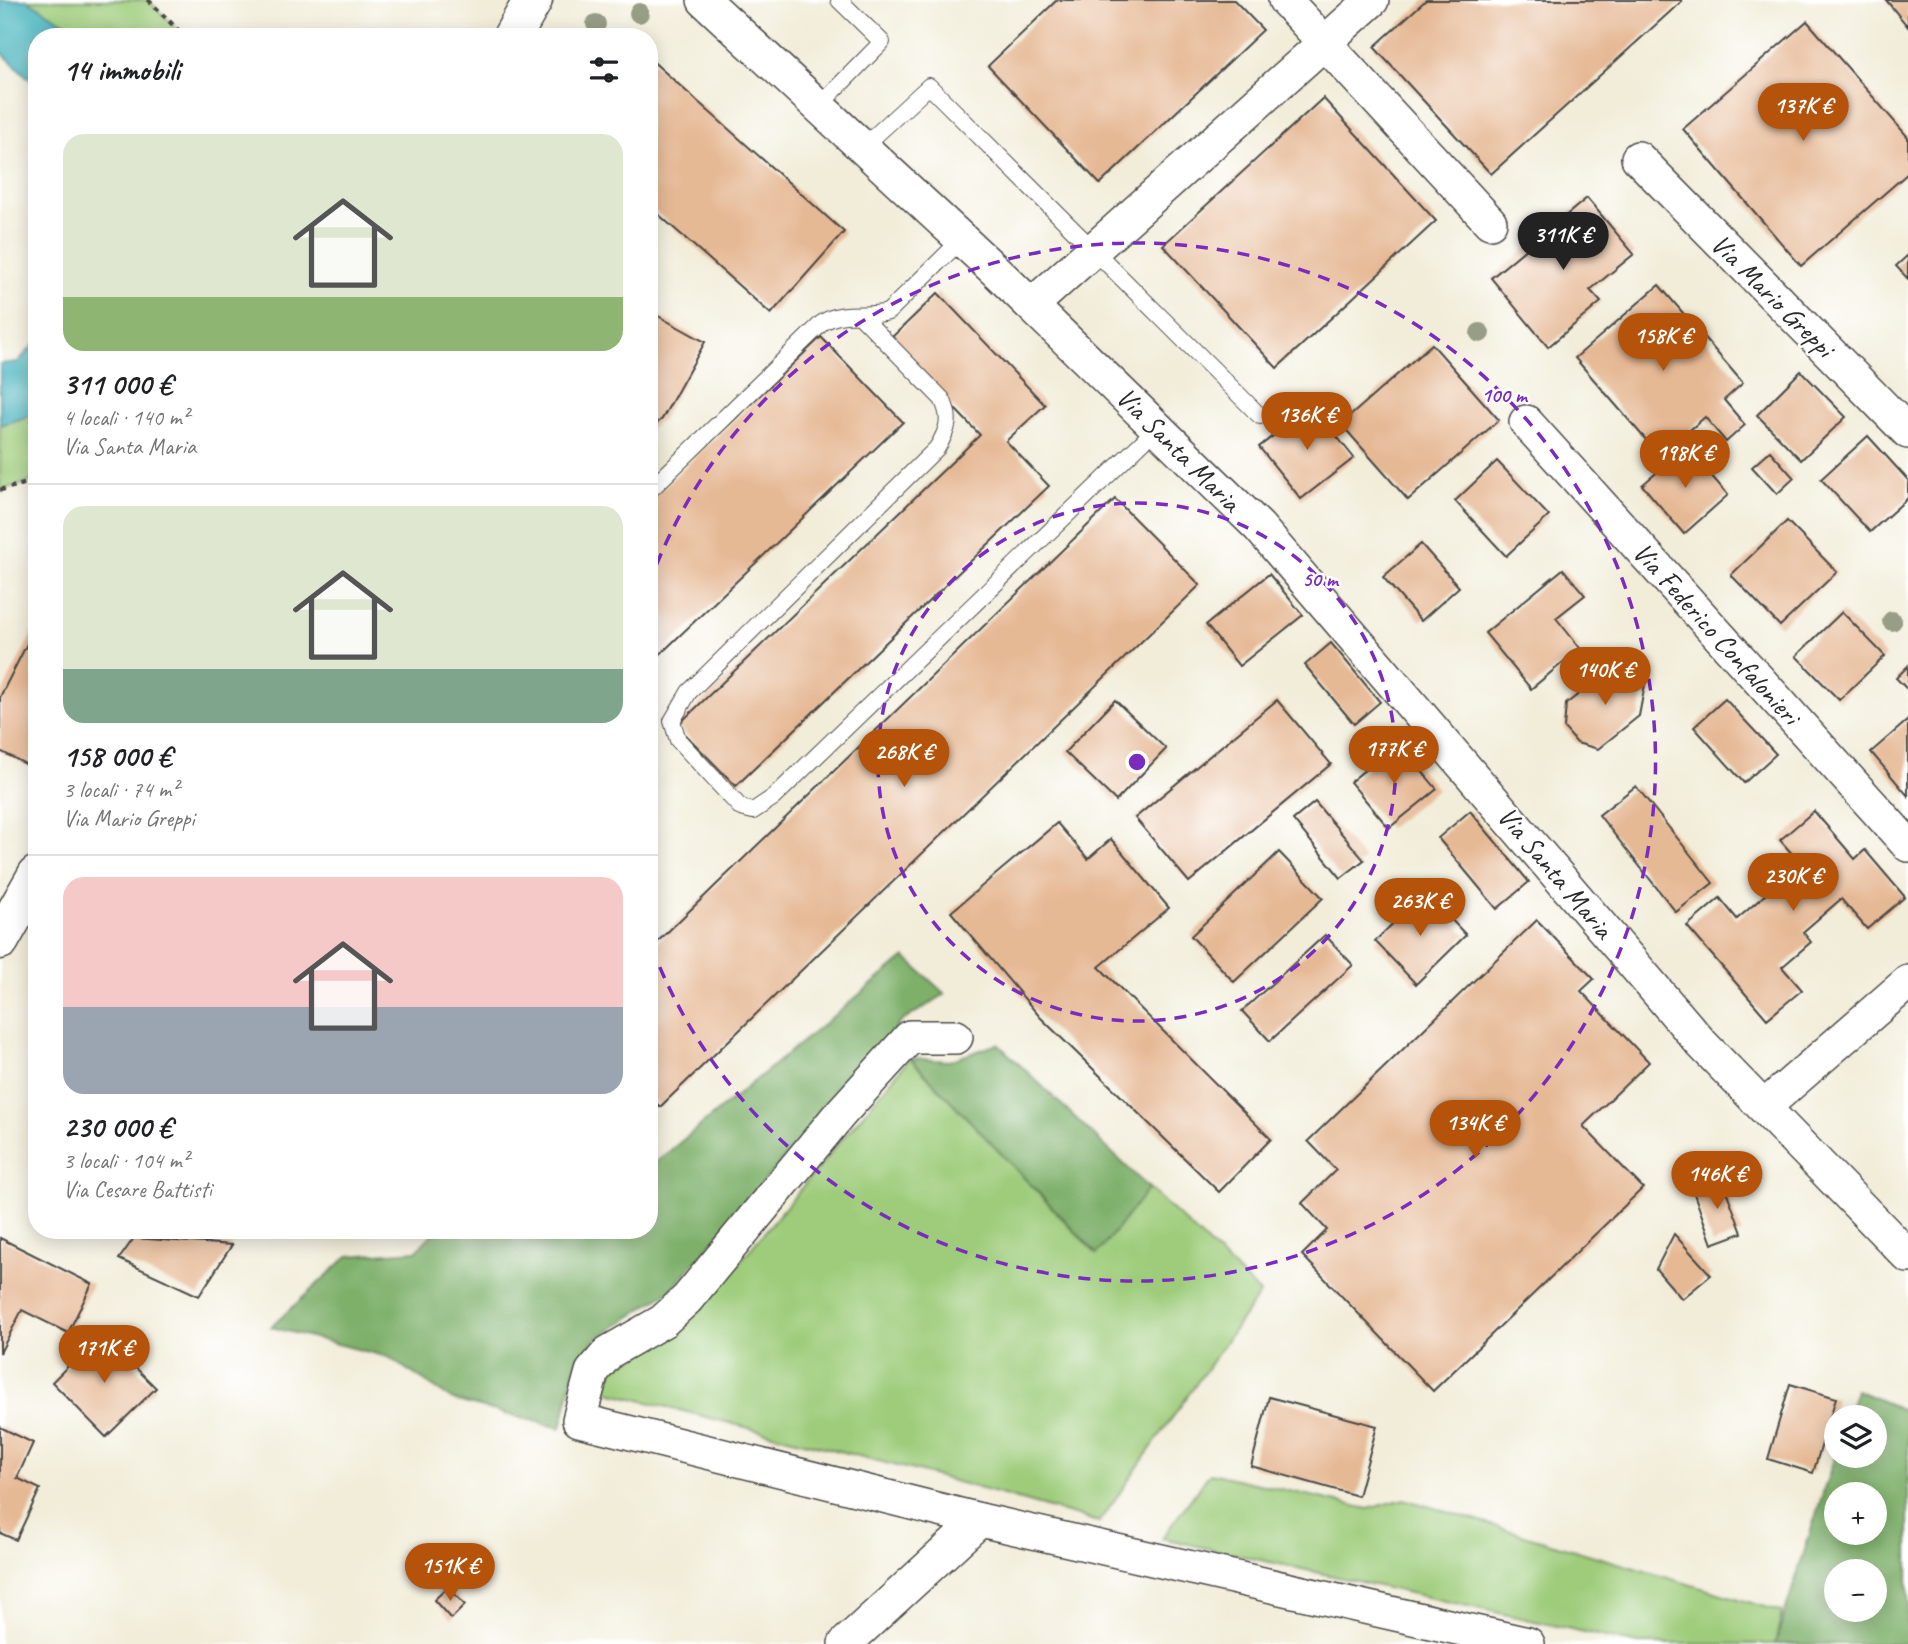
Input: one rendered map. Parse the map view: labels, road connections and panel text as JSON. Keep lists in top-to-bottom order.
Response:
{
  "streets": {
    "street": ["Via Mario Greppi", "Via Santa Maria", "Via Federico Confalonieri"]
  },
  "page": {
    "heading": "14 immobili",
    "price": [
      "137K €",
      "311K €",
      "158K €",
      "136K €",
      "198K €",
      "140K €",
      "177K €",
      "268K €",
      "230K €",
      "263K €",
      "134K €",
      "146K €",
      "171K €",
      "151K €"
    ],
    "list": [
      {
        "name": "311 000 €",
        "note": "4 locali · 140 m² · Via Santa Maria"
      },
      {
        "name": "158 000 €",
        "note": "3 locali · 74 m² · Via Mario Greppi"
      },
      {
        "name": "230 000 €",
        "note": "3 locali · 104 m² · Via Cesare Battisti"
      }
    ],
    "map_buttons": ["+", "−"]
  },
  "rings": ["100 m", "50 m"]
}
